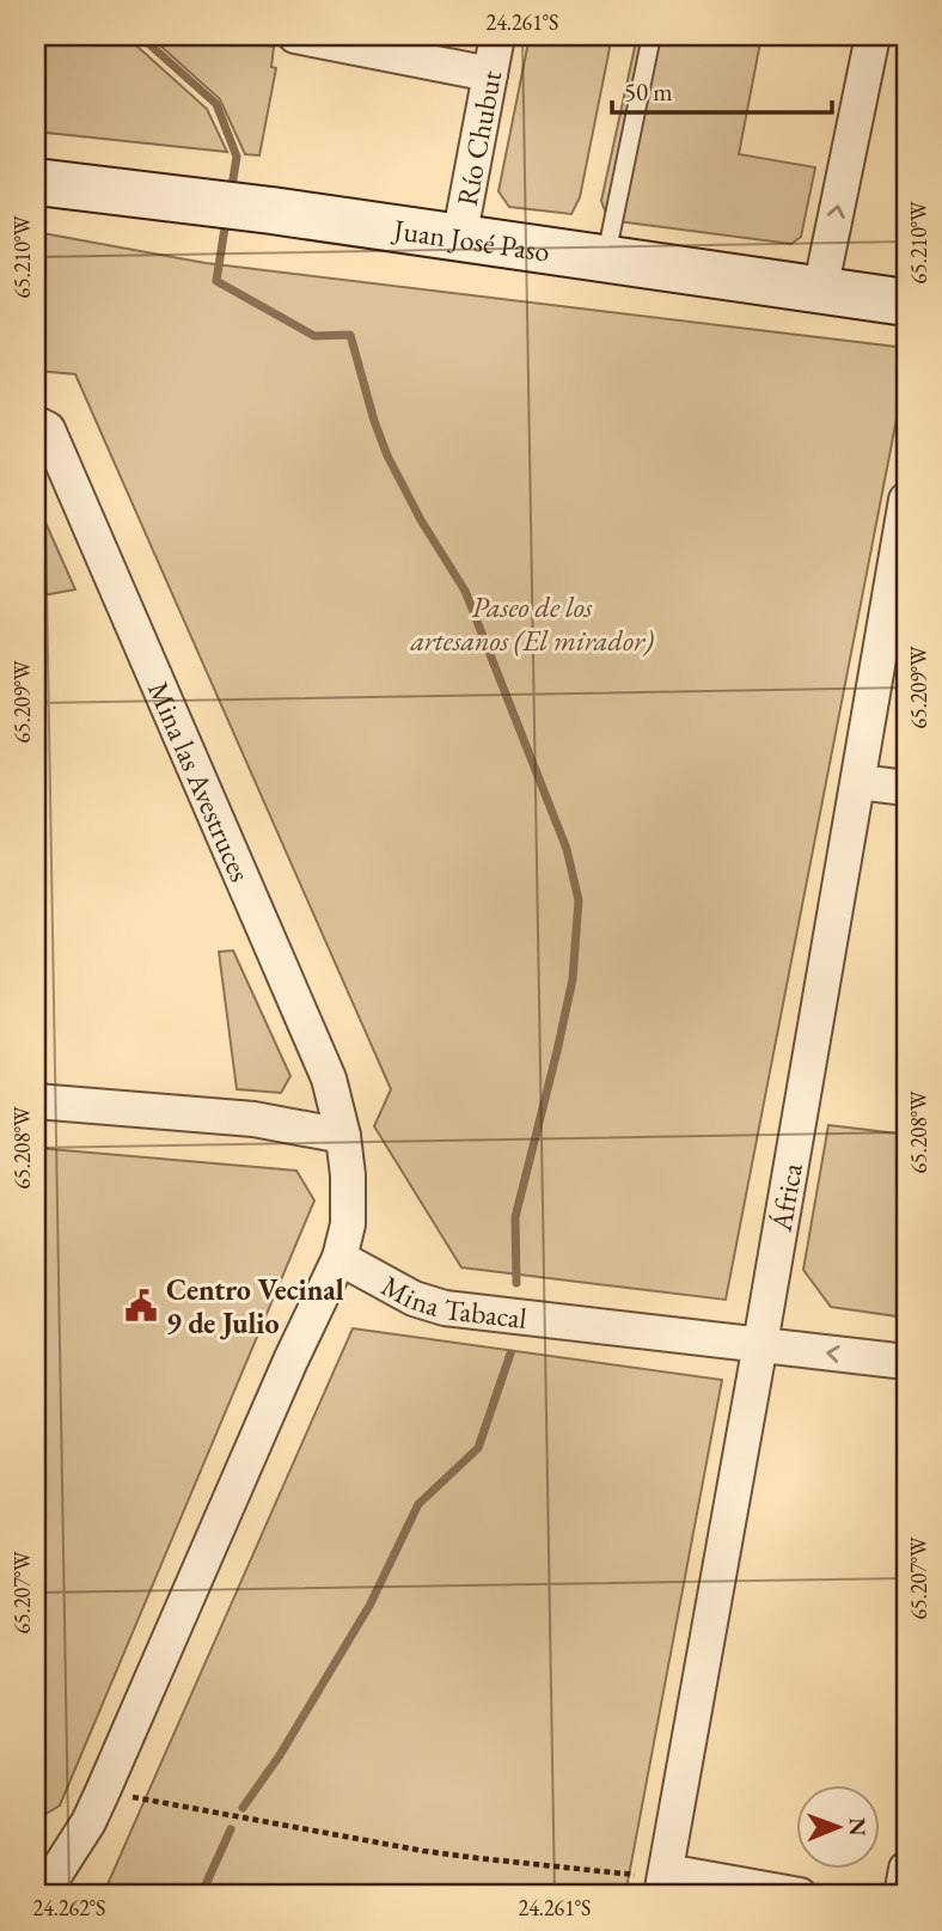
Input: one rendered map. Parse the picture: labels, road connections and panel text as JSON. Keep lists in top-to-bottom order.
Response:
{
  "streets": {
    "main road": ["Juan José Paso"],
    "street": [
      "Río Chubut",
      "Mina las Avestruces",
      "África",
      "Mina Tabacal"
    ]
  },
  "crossings": [
    ["Río Chubut", "Juan José Paso"],
    ["África", "Mina Tabacal"]
  ],
  "parks": ["Paseo de los artesanos (El mirador)"],
  "places": {
    "public building": ["Centro Vecinal 9 de Julio"]
  },
  "scale_bar": "50 m",
  "north": "right",
  "coordinates": [
    "24.261°S",
    "65.210°W",
    "65.209°W",
    "65.208°W",
    "65.207°W",
    "24.262°S"
  ]
}
